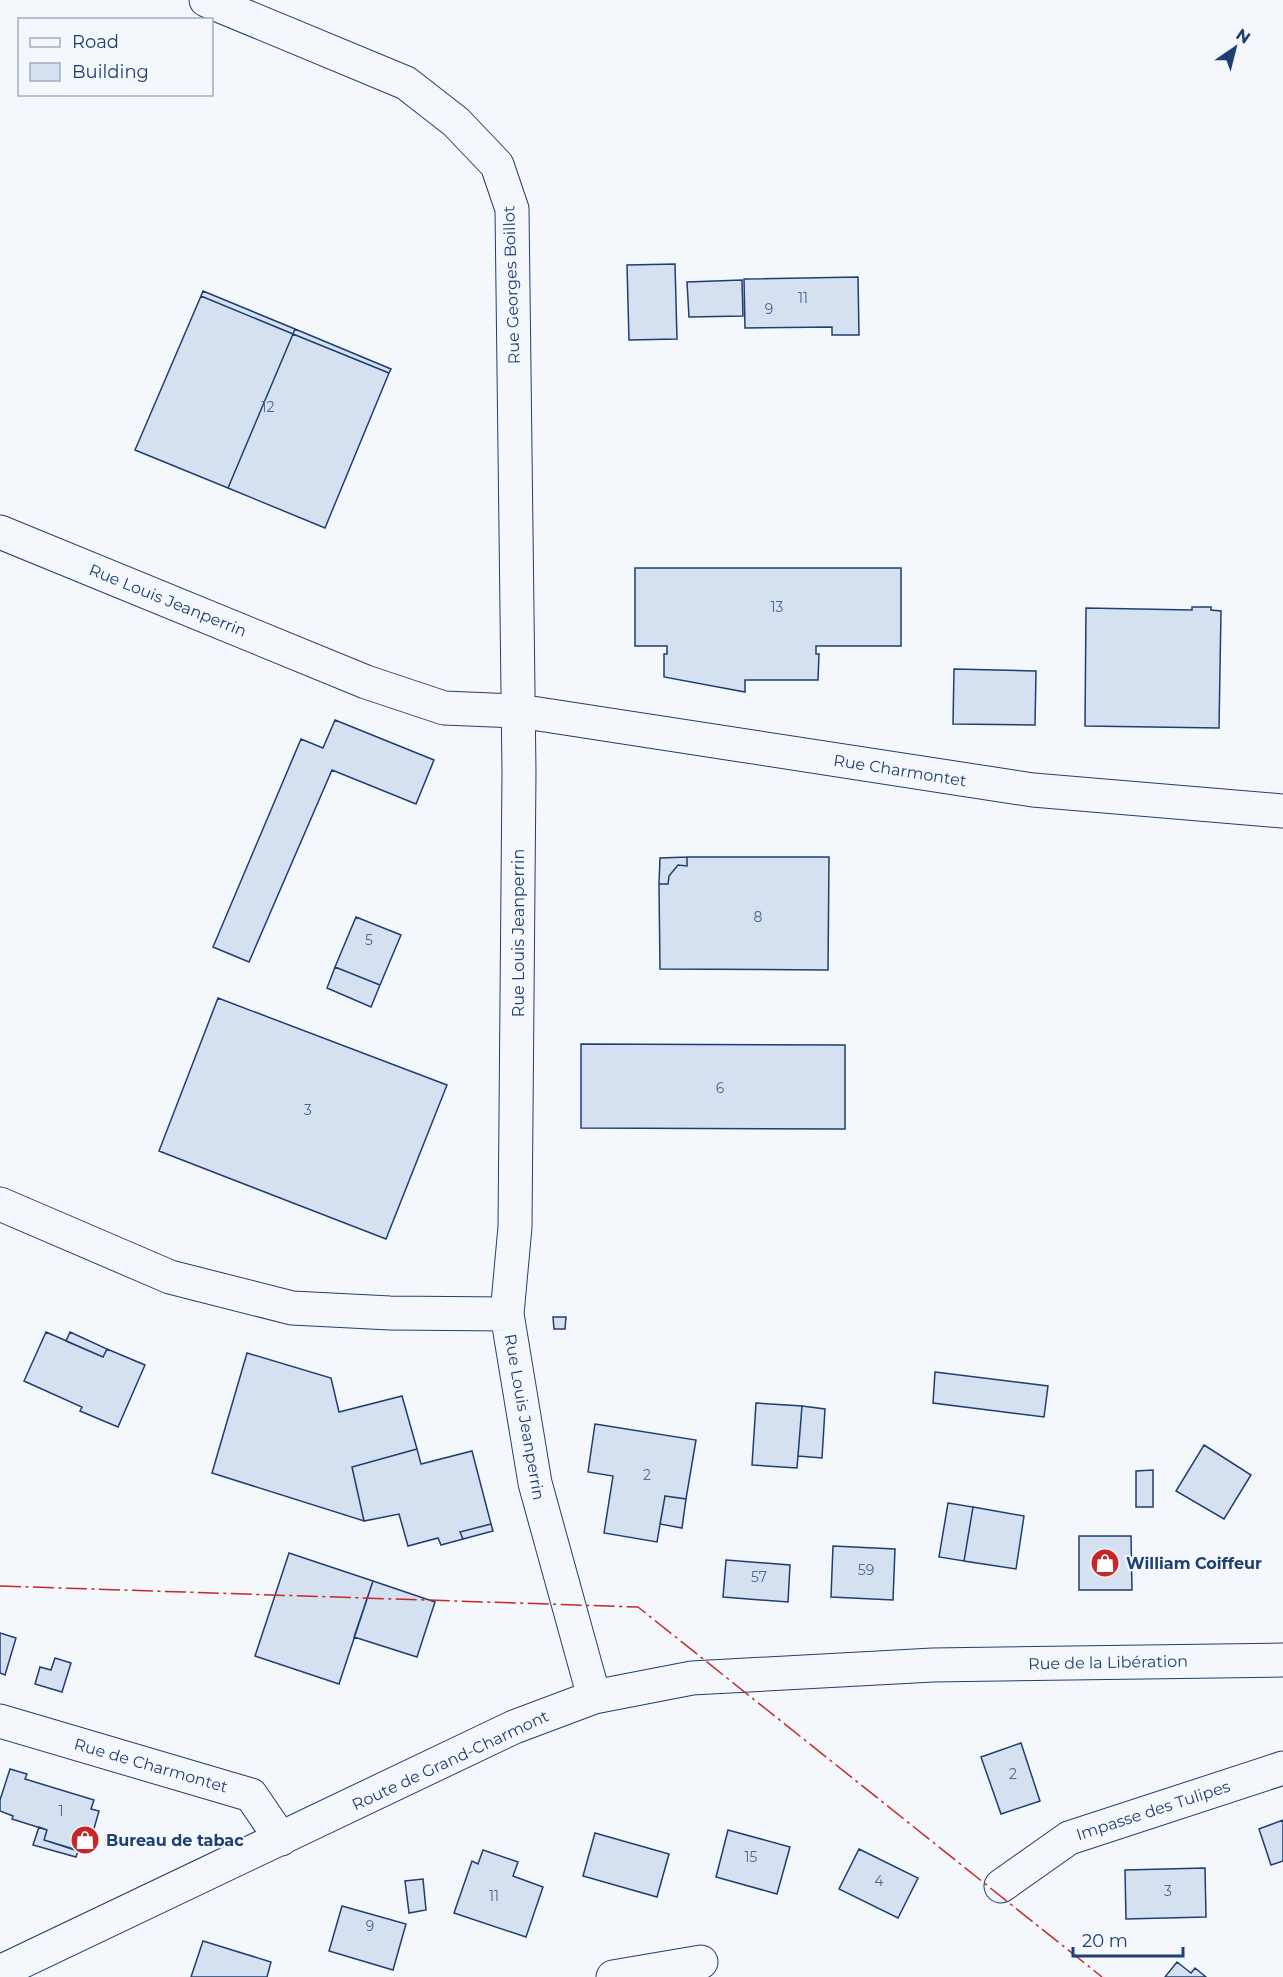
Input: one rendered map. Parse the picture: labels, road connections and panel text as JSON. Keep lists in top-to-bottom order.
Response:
{
  "streets": {
    "street": [
      "Rue Georges Boillot",
      "Rue Louis Jeanperrin",
      "Rue Charmontet",
      "Rue de la Libération",
      "Route de Grand-Charmont",
      "Rue de Charmontet",
      "Impasse des Tulipes"
    ]
  },
  "crossings": [
    ["Rue Georges Boillot", "Rue Louis Jeanperrin"],
    ["Rue Georges Boillot", "Rue Charmontet"],
    ["Rue Louis Jeanperrin", "Rue Charmontet"],
    ["Rue Louis Jeanperrin", "Route de Grand-Charmont"],
    ["Rue de la Libération", "Route de Grand-Charmont"],
    ["Route de Grand-Charmont", "Rue de Charmontet"]
  ],
  "places": {
    "shop": ["William Coiffeur", "Bureau de tabac"]
  },
  "house_numbers": [
    "11",
    "9",
    "12",
    "13",
    "8",
    "5",
    "6",
    "3",
    "2",
    "59",
    "57",
    "2",
    "1",
    "15",
    "4",
    "3",
    "11",
    "9"
  ],
  "legend": ["Road", "Building"],
  "scale_bar": "20 m",
  "north": "top right"
}
